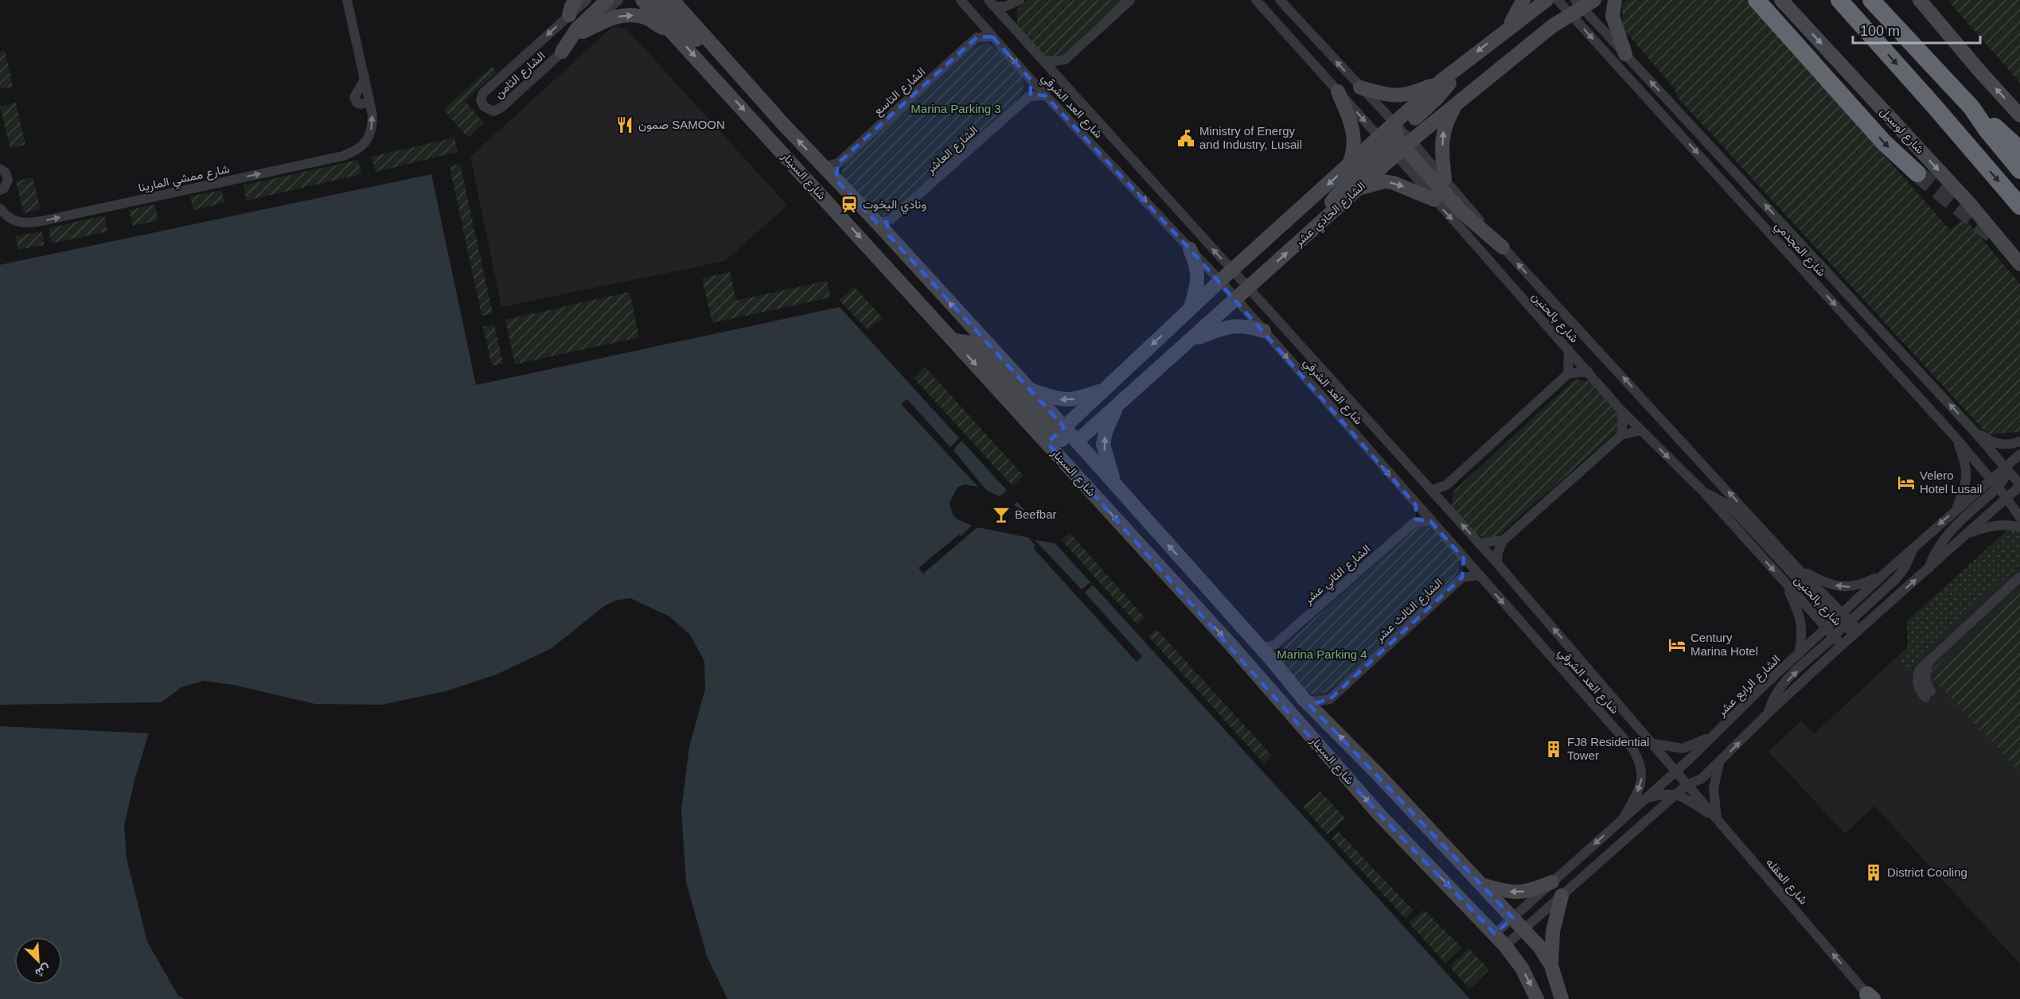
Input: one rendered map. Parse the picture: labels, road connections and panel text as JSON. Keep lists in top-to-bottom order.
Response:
{
  "streets": {
    "street": [
      "الشارع الثامن",
      "الشارع التاسع",
      "شارع العد الشرقي",
      "شارع لوسيل",
      "الشارع العاشر",
      "شارع السينار",
      "شارع ممشي المارينا",
      "الشارع الحادي عشر",
      "شارع المجدمي",
      "شارع بالحنين",
      "الشارع الثاني عشر",
      "الشارع الثالث عشر",
      "الشارع الرابع عشر",
      "شارع العقله"
    ]
  },
  "crossings": [
    ["الشارع التاسع", "شارع السينار"],
    ["شارع العد الشرقي", "الشارع الحادي عشر"],
    ["شارع العد الشرقي", "الشارع الرابع عشر"],
    ["شارع العد الشرقي", "شارع العقله"],
    ["الشارع العاشر", "شارع السينار"],
    ["شارع السينار", "الشارع الحادي عشر"],
    ["شارع السينار", "الشارع الثاني عشر"],
    ["شارع السينار", "الشارع الرابع عشر"],
    ["الشارع الحادي عشر", "شارع المجدمي"],
    ["الشارع الحادي عشر", "شارع بالحنين"],
    ["شارع المجدمي", "الشارع الرابع عشر"],
    ["شارع بالحنين", "الشارع الرابع عشر"]
  ],
  "one_way": ["شارع ممشي المارينا", "شارع العقله"],
  "parks": ["Marina Parking 3", "Marina Parking 4"],
  "places": {
    "restaurant": ["صمون SAMOON"],
    "public building": ["Ministry of Energy and Industry, Lusail"],
    "station": ["ونادي اليخوت"],
    "hotel": ["Velero Hotel Lusail", "Century Marina Hotel"],
    "bar": ["Beefbar"],
    "building": ["FJ8 Residential Tower", "District Cooling"]
  },
  "scale_bar": "100 m",
  "north": "bottom right"
}
